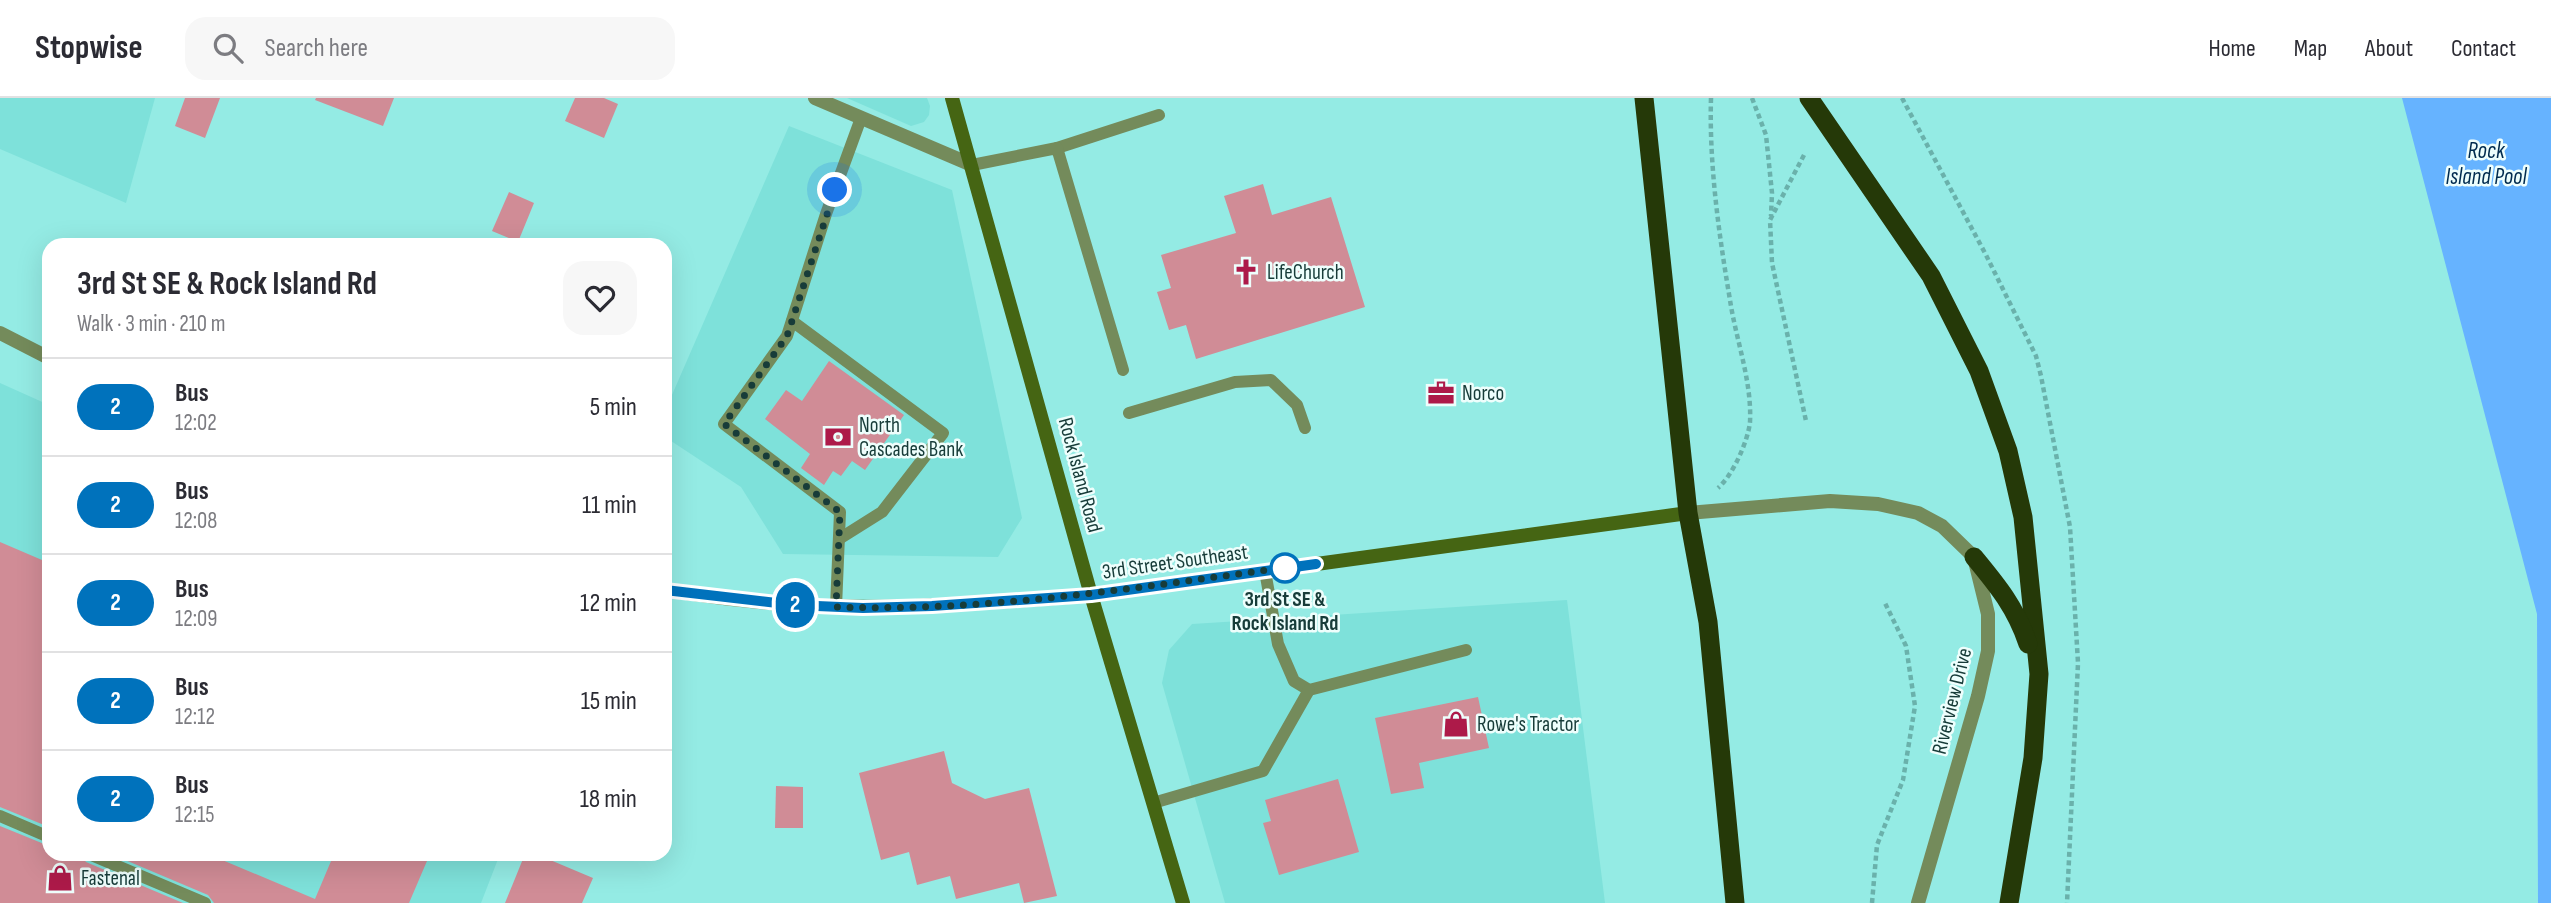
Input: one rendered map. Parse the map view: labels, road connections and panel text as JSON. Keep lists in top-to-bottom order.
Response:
{
  "streets": {
    "main road": ["Rock Island Road", "3rd Street Southeast"],
    "street": ["Riverview Drive"]
  },
  "crossings": [
    ["Rock Island Road", "3rd Street Southeast"]
  ],
  "water": ["Rock Island Pool"],
  "places": {
    "church": ["LifeChurch"],
    "office": ["Norco"],
    "bank": ["North Cascades Bank"],
    "other": ["3rd St SE & Rock Island Rd"],
    "shop": ["Rowe's Tractor", "Fastenal"]
  },
  "lines": ["bus line 2"],
  "page": {
    "header": "Stopwise",
    "search": "Search here",
    "nav": [
      "Home",
      "Map",
      "About",
      "Contact"
    ],
    "on_map": "2",
    "heading": ["3rd St SE & Rock Island Rd", "Walk · 3 min · 210 m"],
    "list": [
      {
        "mark": "2",
        "name": "Bus",
        "note": "12:02",
        "value": "5 min"
      },
      {
        "mark": "2",
        "name": "Bus",
        "note": "12:08",
        "value": "11 min"
      },
      {
        "mark": "2",
        "name": "Bus",
        "note": "12:09",
        "value": "12 min"
      },
      {
        "mark": "2",
        "name": "Bus",
        "note": "12:12",
        "value": "15 min"
      },
      {
        "mark": "2",
        "name": "Bus",
        "note": "12:15",
        "value": "18 min"
      }
    ]
  }
}
